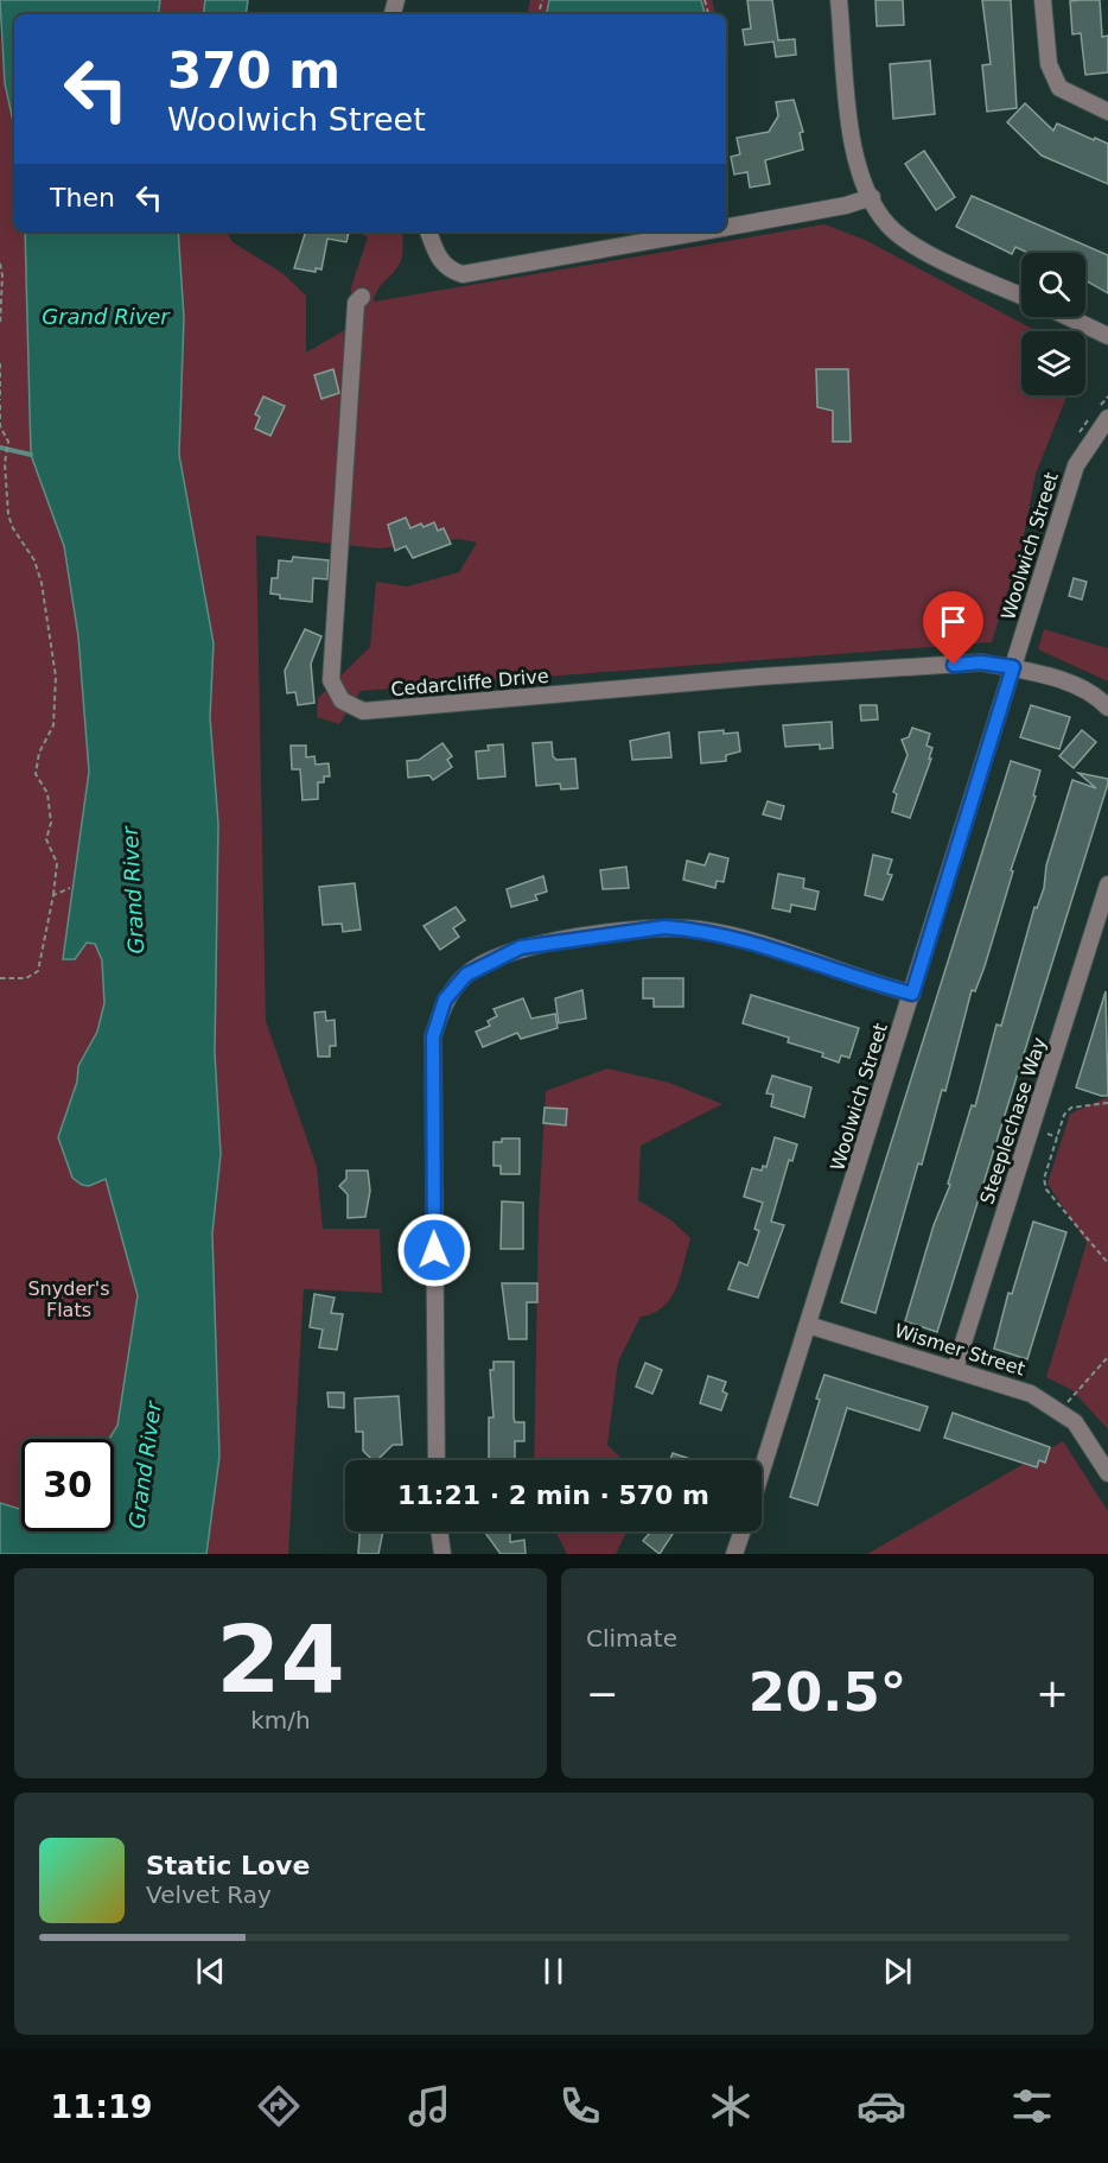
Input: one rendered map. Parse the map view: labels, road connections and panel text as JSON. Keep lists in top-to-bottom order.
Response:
{
  "streets": {
    "street": [
      "Woolwich Street",
      "Cedarcliffe Drive",
      "Steeplechase Way",
      "Wismer Street"
    ]
  },
  "crossings": [
    ["Woolwich Street", "Cedarcliffe Drive"],
    ["Woolwich Street", "Wismer Street"],
    ["Steeplechase Way", "Wismer Street"]
  ],
  "water": ["Grand River"],
  "parks": ["Snyder's Flats"],
  "page": {
    "turn": ["370 m", "Woolwich Street"],
    "then": "Then",
    "limit": "30",
    "trip": "11:21 · 2 min · 570 m",
    "tile": [
      ["24", "km/h"],
      "Climate"
    ],
    "heat": ["−", "20.5°", "+"],
    "song": ["Static Love", "Velvet Ray"],
    "tabs": "11:19"
  }
}
